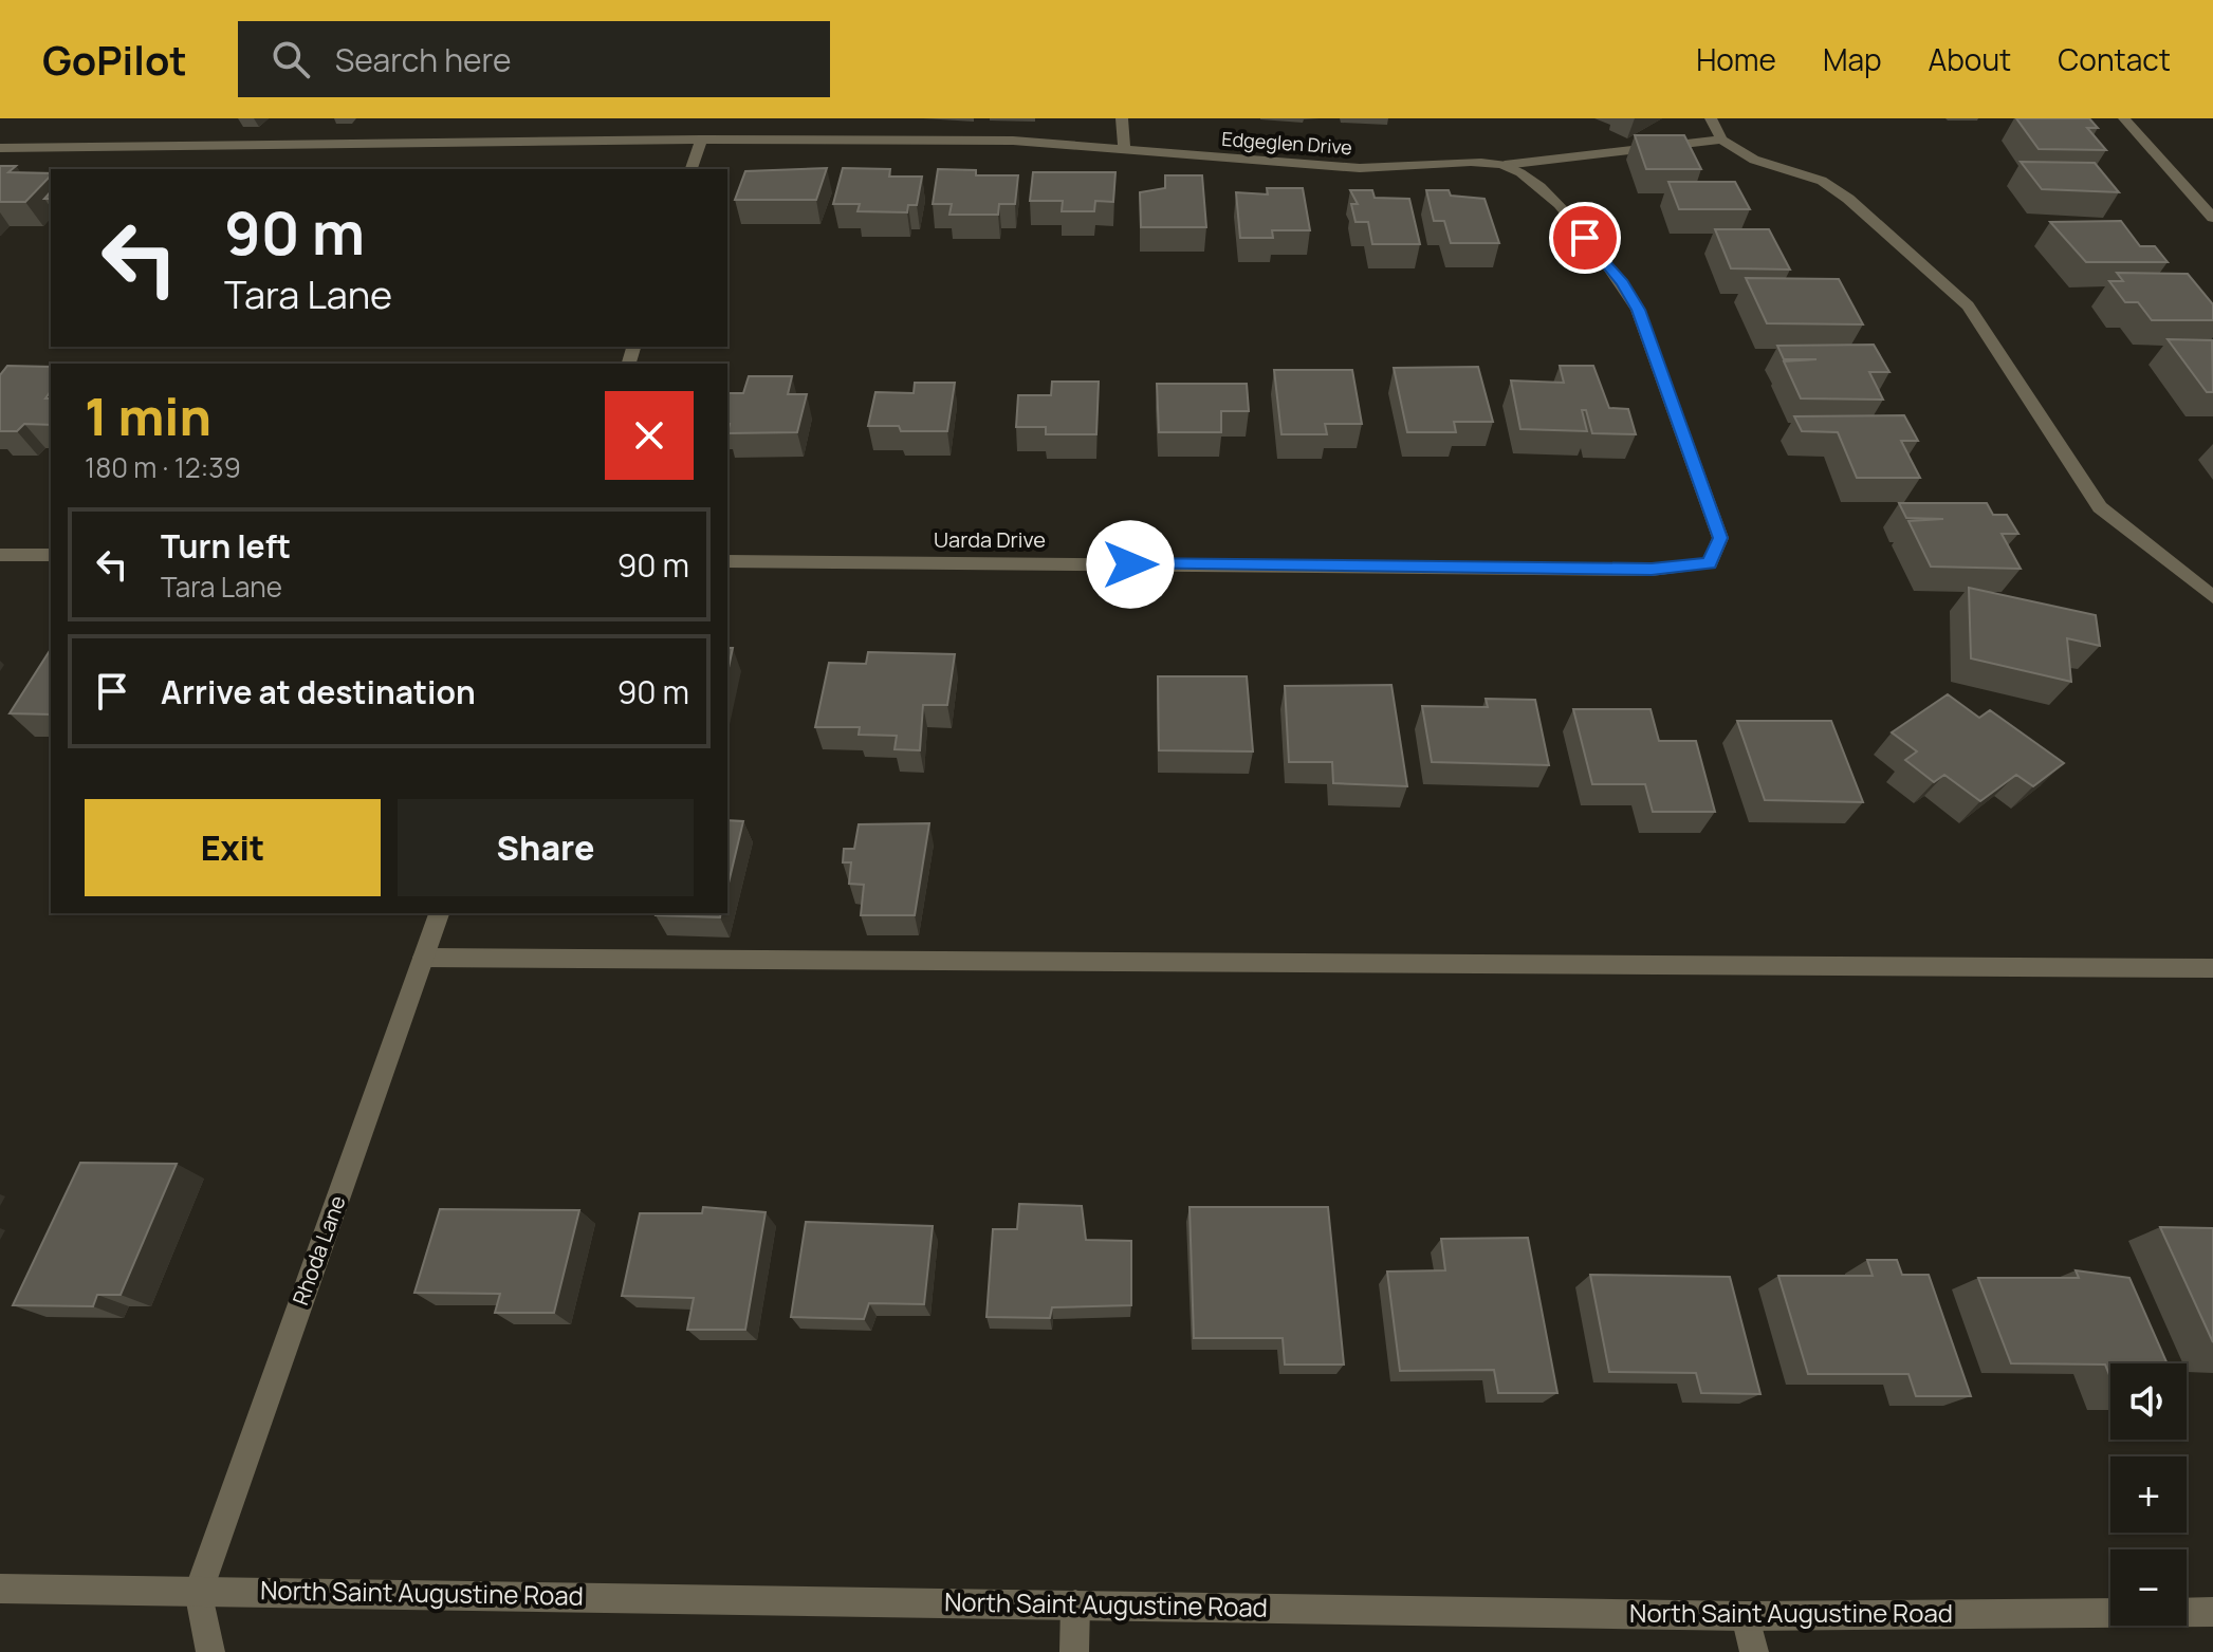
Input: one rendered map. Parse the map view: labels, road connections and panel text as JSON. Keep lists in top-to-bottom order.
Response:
{
  "streets": {
    "street": [
      "Edgeglen Drive",
      "Uarda Drive",
      "Rhoda Lane",
      "North Saint Augustine Road"
    ]
  },
  "crossings": [
    ["Edgeglen Drive", "Uarda Drive"],
    ["Rhoda Lane", "North Saint Augustine Road"]
  ],
  "page": {
    "header": "GoPilot",
    "search": "Search here",
    "nav": [
      "Home",
      "Map",
      "About",
      "Contact"
    ],
    "turn": ["90 m", "Tara Lane"],
    "heading": ["1 min", "180 m · 12:39"],
    "list": [
      {
        "name": "Turn left",
        "note": "Tara Lane",
        "value": "90 m"
      },
      {
        "name": "Arrive at destination",
        "value": "90 m"
      }
    ],
    "buttons": ["Exit", "Share"],
    "map_buttons": ["+", "−"]
  }
}
